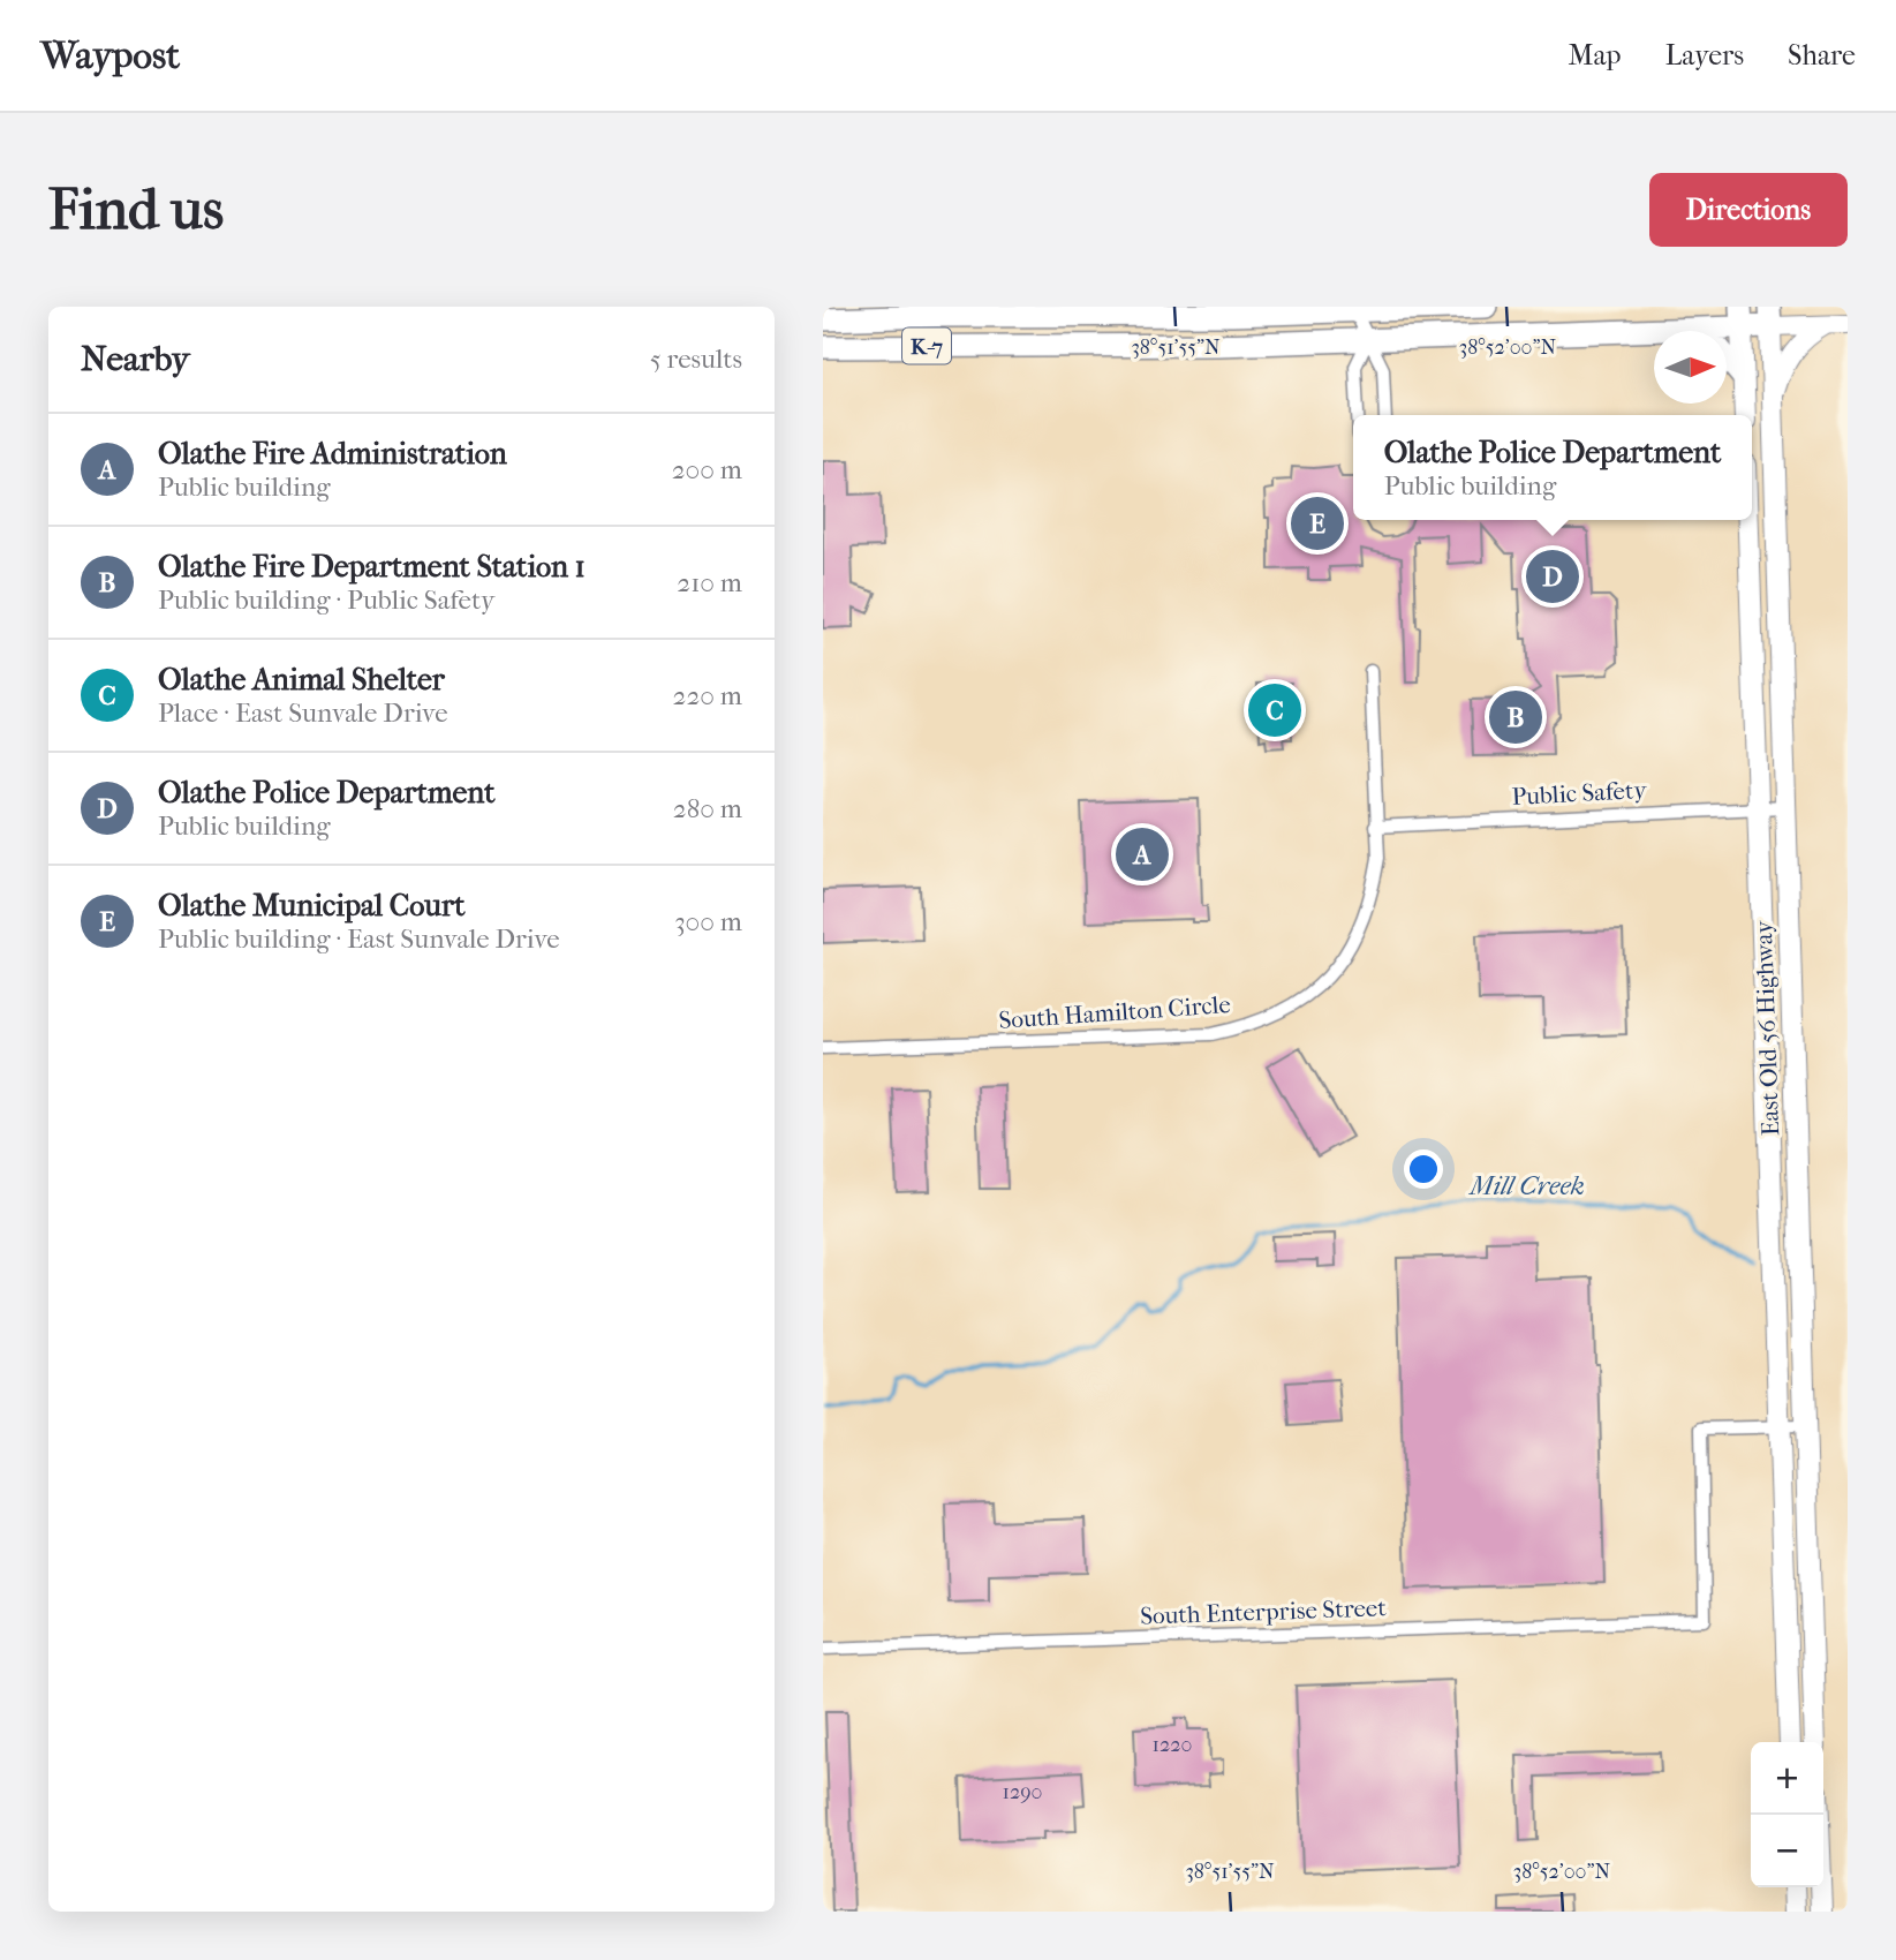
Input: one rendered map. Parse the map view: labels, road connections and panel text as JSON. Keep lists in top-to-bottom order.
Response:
{
  "streets": {
    "highway": ["K-7"],
    "main road": ["East Old 56 Highway"],
    "street": ["Public Safety", "South Hamilton Circle", "South Enterprise Street"]
  },
  "crossings": [
    ["K-7", "East Old 56 Highway"],
    ["Public Safety", "South Hamilton Circle"],
    ["Public Safety", "East Old 56 Highway"],
    ["East Old 56 Highway", "South Enterprise Street"]
  ],
  "water": ["Mill Creek"],
  "house_numbers": ["1220", "1290"],
  "north": "right",
  "page": {
    "header": "Waypost",
    "nav": ["Map", "Layers", "Share"],
    "buttons": "Directions",
    "title": "Find us",
    "heading": ["Nearby", "5 results"],
    "list": [
      {
        "mark": "A",
        "name": "Olathe Fire Administration",
        "note": "Public building",
        "value": "200 m"
      },
      {
        "mark": "B",
        "name": "Olathe Fire Department Station 1",
        "note": "Public building · Public Safety",
        "value": "210 m"
      },
      {
        "mark": "C",
        "name": "Olathe Animal Shelter",
        "note": "Place · East Sunvale Drive",
        "value": "220 m"
      },
      {
        "mark": "D",
        "name": "Olathe Police Department",
        "note": "Public building",
        "value": "280 m"
      },
      {
        "mark": "E",
        "name": "Olathe Municipal Court",
        "note": "Public building · East Sunvale Drive",
        "value": "300 m"
      }
    ],
    "popup": ["Olathe Police Department", "Public building"],
    "pins": [
      "E",
      "D",
      "C",
      "B",
      "A"
    ],
    "map_buttons": ["+", "−"]
  },
  "coordinates": ["38°51'55\"N", "38°52'00\"N"]
}
